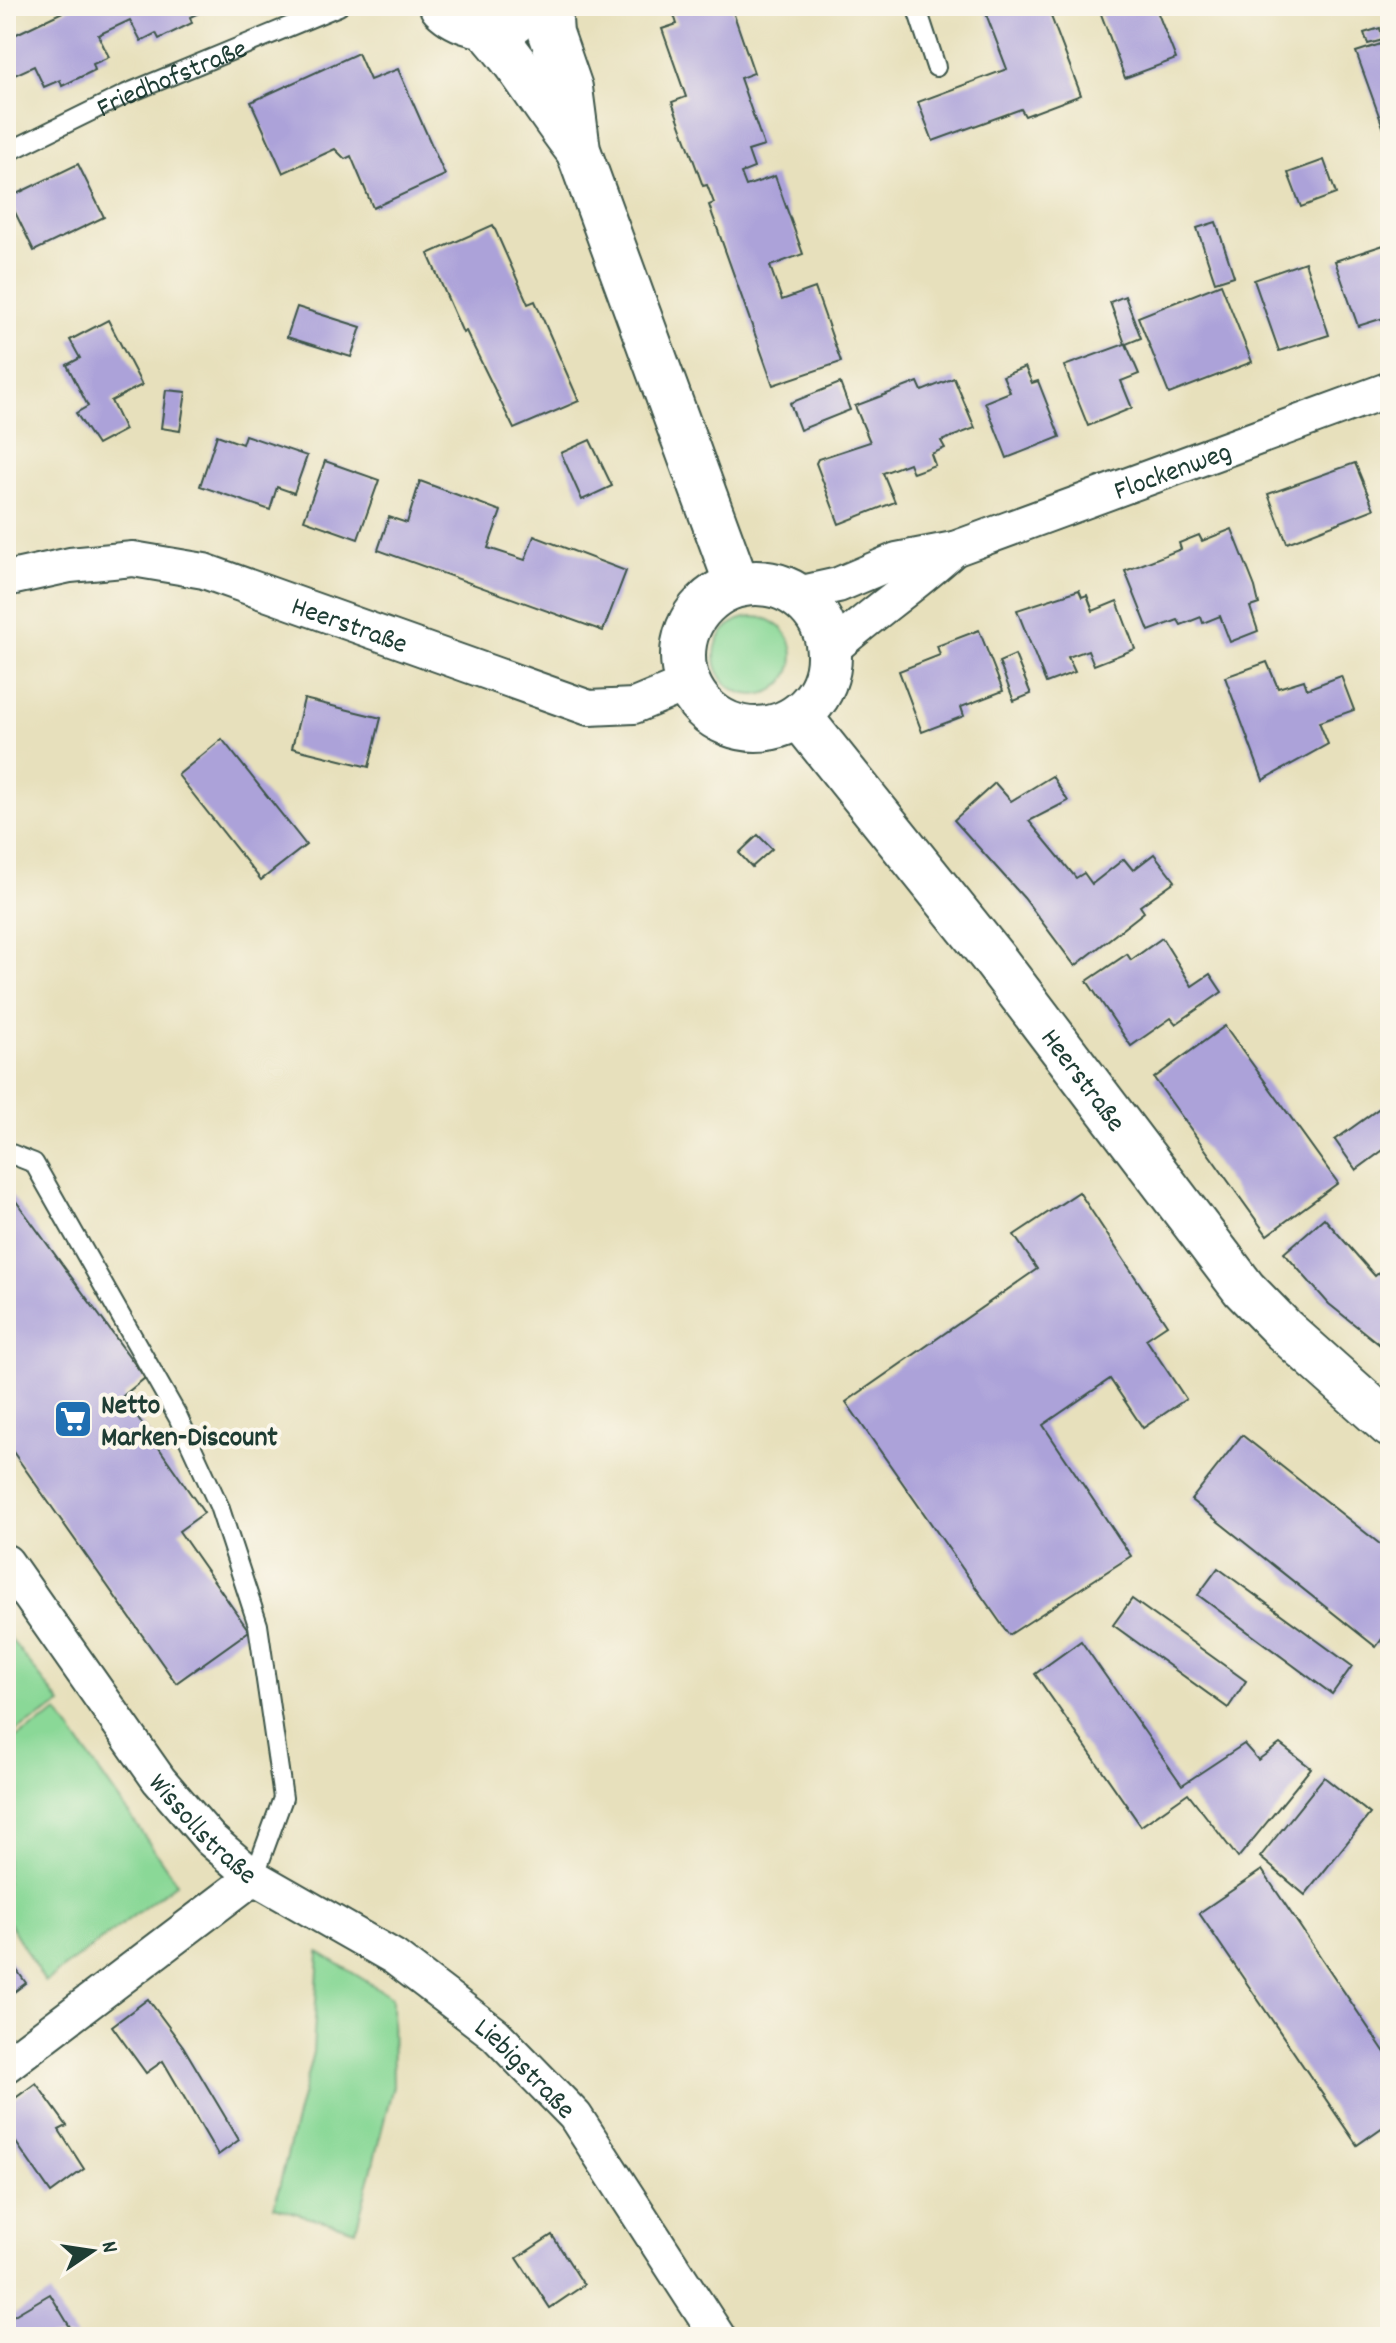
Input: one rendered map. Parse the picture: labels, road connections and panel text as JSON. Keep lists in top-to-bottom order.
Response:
{
  "streets": {
    "street": [
      "Flockenweg",
      "Heerstraße",
      "Wissollstraße",
      "Liebigstraße"
    ],
    "lane": ["Friedhofstraße"]
  },
  "crossings": [
    ["Flockenweg", "Heerstraße"],
    ["Wissollstraße", "Liebigstraße"]
  ],
  "places": {
    "supermarket": ["Netto Marken-Discount"]
  },
  "north": "right"
}
